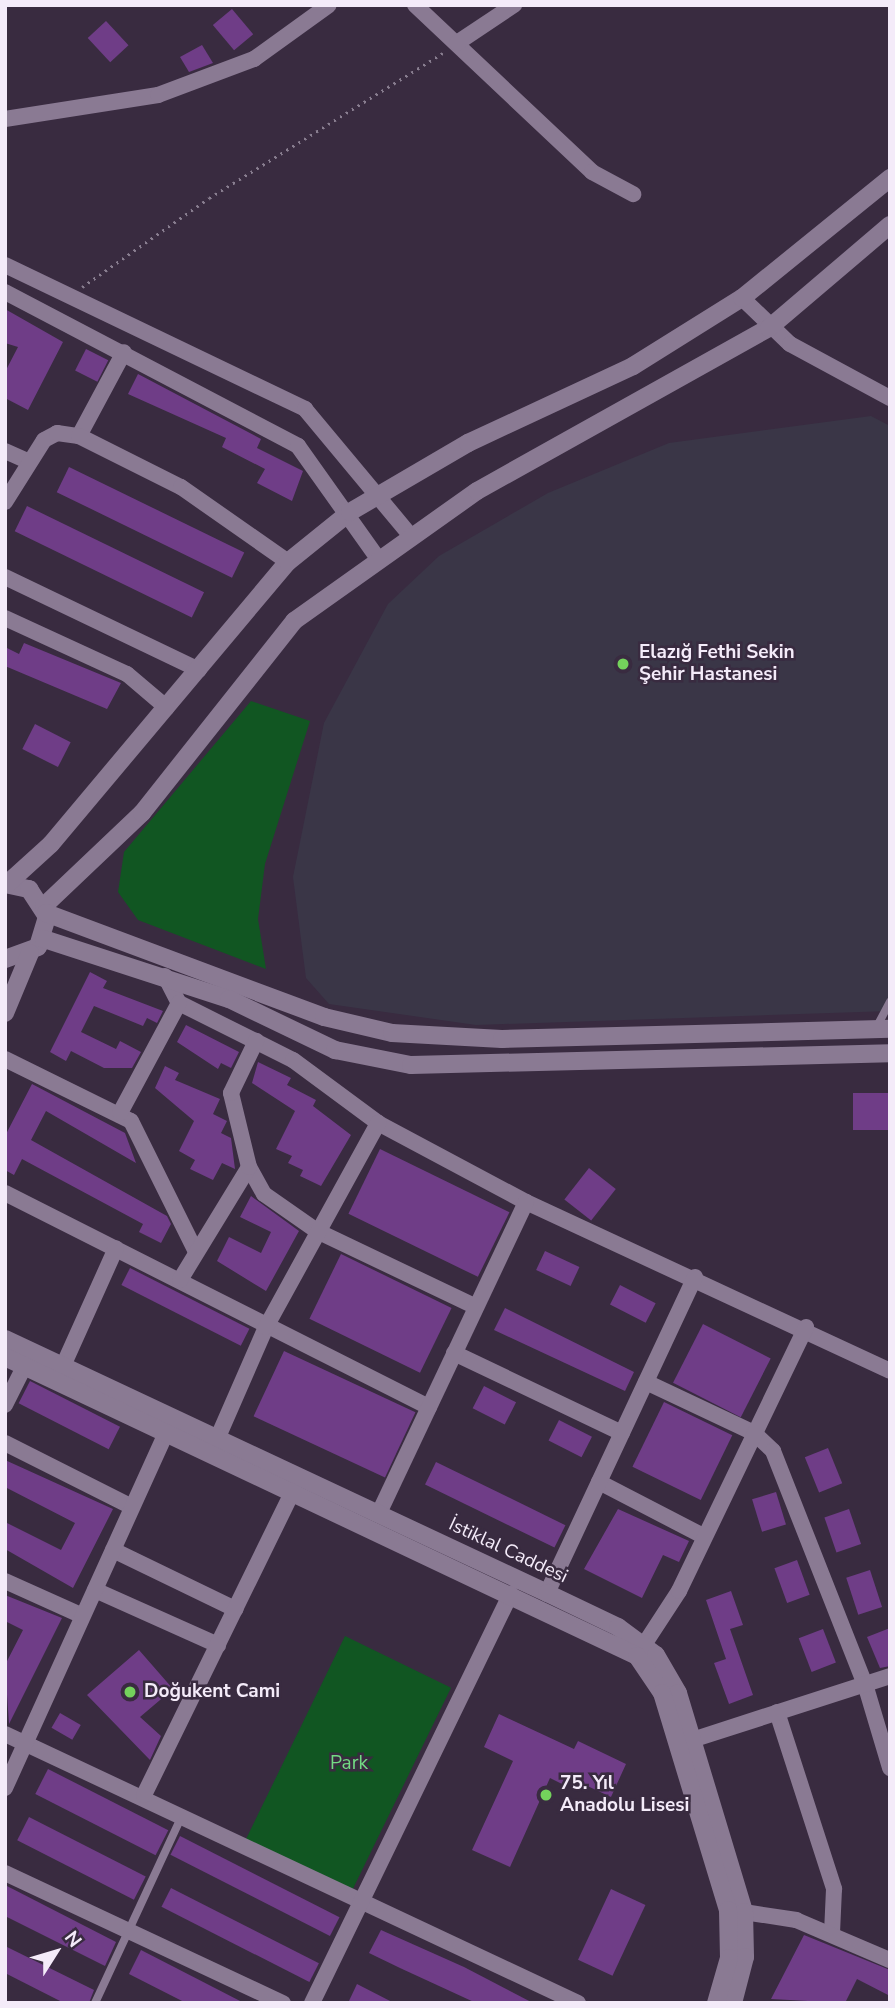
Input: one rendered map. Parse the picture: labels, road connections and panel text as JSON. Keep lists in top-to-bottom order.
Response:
{
  "streets": {
    "street": ["İstiklal Caddesi"]
  },
  "parks": ["Park"],
  "places": ["Elazığ Fethi Sekin Şehir Hastanesi", "Doğukent Cami", "75. Yıl Anadolu Lisesi"],
  "north": "top right"
}
